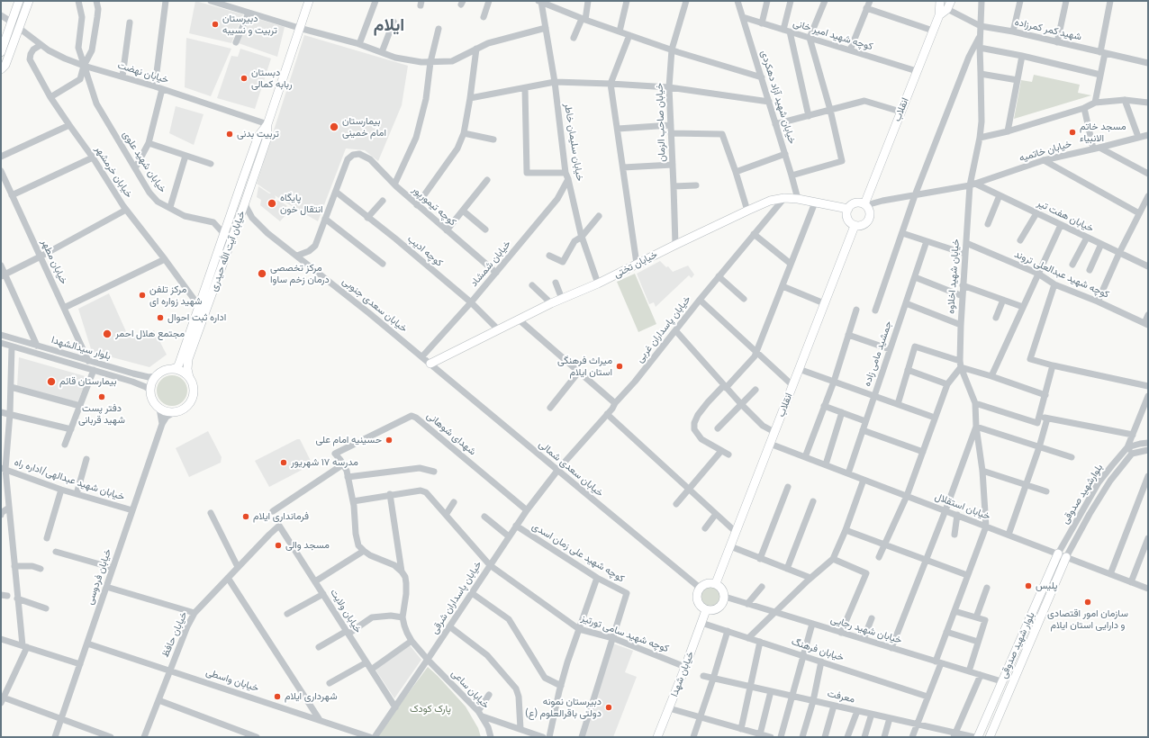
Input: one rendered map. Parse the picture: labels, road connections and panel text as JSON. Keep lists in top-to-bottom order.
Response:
{
  "streets": {
    "main road": [
      "انقلاب",
      "خیابان آیت الله حیدری",
      "خیابان تختی",
      "بلوار شهید صدوقی",
      "خیابان شهدا"
    ],
    "street": [
      "شهید کمر کمرزاده",
      "کوچه شهید امیر خانی",
      "خیابان نهضت",
      "خیابان شهید آزاد دهکردی",
      "خیابان صاحب الزمان",
      "خیابان سلیمان خاطر",
      "خیابان خاتمیه",
      "خیابان شهید علوی",
      "خیابان خرمشهر",
      "کوچه تیمورپور",
      "خیابان هفت تیر",
      "کوچه ادیب",
      "خیابان مطهر",
      "خیابان شمشاد",
      "کوچه شهید عبدالعلی تروند",
      "خیابان شهید اخلاوه",
      "خیابان سعدی جنوبی",
      "خیابان پاسداران غربی",
      "بلوار سیدالشهدا",
      "جمشید مامی زاده",
      "شهدای شوهانی",
      "خیابان سعدی شمالی",
      "خیابان شهید عبدالهی/اداره راه",
      "بلوارشهید صدوقی",
      "خیابان استقلال",
      "کوچه شهید علی زمان اسدی",
      "خیابان فردوسی",
      "خیابان پاسداران شرقی",
      "خیابان ولایت",
      "خیابان شهید رجایی",
      "کوچه شهید سامی تورتیز",
      "خیابان حافظ",
      "خیابان فرهنگ",
      "خیابان واسطی",
      "خیابان ساعی",
      "معرفت"
    ]
  },
  "crossings": [
    ["شهید کمر کمرزاده", "انقلاب"],
    ["شهید کمر کمرزاده", "خیابان شهید اخلاوه"],
    ["کوچه شهید امیر خانی", "خیابان شهید آزاد دهکردی"],
    ["کوچه شهید امیر خانی", "انقلاب"],
    ["خیابان نهضت", "خیابان شهید علوی"],
    ["خیابان نهضت", "خیابان خرمشهر"],
    ["خیابان نهضت", "خیابان آیت الله حیدری"],
    ["خیابان شهید آزاد دهکردی", "خیابان تختی"],
    ["انقلاب", "خیابان تختی"],
    ["انقلاب", "خیابان سعدی شمالی"],
    ["انقلاب", "خیابان استقلال"],
    ["انقلاب", "خیابان شهید رجایی"],
    ["انقلاب", "خیابان شهدا"],
    ["خیابان صاحب الزمان", "خیابان تختی"],
    ["خیابان سلیمان خاطر", "خیابان شمشاد"],
    ["خیابان سلیمان خاطر", "خیابان تختی"],
    ["خیابان خاتمیه", "خیابان هفت تیر"],
    ["خیابان خاتمیه", "خیابان شهید اخلاوه"],
    ["خیابان شهید علوی", "خیابان آیت الله حیدری"],
    ["خیابان خرمشهر", "خیابان آیت الله حیدری"],
    ["خیابان خرمشهر", "خیابان مطهر"],
    ["خیابان خرمشهر", "بلوار سیدالشهدا"],
    ["کوچه تیمورپور", "کوچه ادیب"],
    ["کوچه تیمورپور", "خیابان شمشاد"],
    ["خیابان هفت تیر", "خیابان شهید اخلاوه"],
    ["خیابان آیت الله حیدری", "خیابان مطهر"],
    ["خیابان آیت الله حیدری", "خیابان سعدی جنوبی"],
    ["خیابان آیت الله حیدری", "بلوار سیدالشهدا"],
    ["خیابان آیت الله حیدری", "خیابان فردوسی"],
    ["کوچه ادیب", "خیابان شمشاد"],
    ["کوچه ادیب", "خیابان تختی"],
    ["خیابان مطهر", "بلوار سیدالشهدا"],
    ["خیابان شمشاد", "خیابان سعدی جنوبی"],
    ["خیابان تختی", "خیابان سعدی جنوبی"],
    ["خیابان تختی", "خیابان پاسداران غربی"],
    ["خیابان تختی", "خیابان سعدی شمالی"],
    ["کوچه شهید عبدالعلی تروند", "خیابان شهید اخلاوه"],
    ["خیابان شهید اخلاوه", "خیابان استقلال"],
    ["خیابان سعدی جنوبی", "خیابان سعدی شمالی"],
    ["خیابان پاسداران غربی", "خیابان سعدی شمالی"],
    ["خیابان پاسداران غربی", "خیابان پاسداران شرقی"],
    ["بلوار سیدالشهدا", "خیابان فردوسی"],
    ["جمشید مامی زاده", "خیابان استقلال"],
    ["شهدای شوهانی", "خیابان پاسداران شرقی"],
    ["خیابان سعدی شمالی", "خیابان پاسداران شرقی"],
    ["خیابان سعدی شمالی", "خیابان شهید رجایی"],
    ["خیابان سعدی شمالی", "خیابان شهدا"],
    ["خیابان شهید عبدالهی/اداره راه", "خیابان فردوسی"],
    ["بلوارشهید صدوقی", "خیابان استقلال"],
    ["بلوارشهید صدوقی", "بلوار شهید صدوقی"],
    ["خیابان استقلال", "بلوار شهید صدوقی"],
    ["کوچه شهید علی زمان اسدی", "خیابان پاسداران شرقی"],
    ["کوچه شهید علی زمان اسدی", "کوچه شهید سامی تورتیز"],
    ["خیابان فردوسی", "خیابان واسطی"],
    ["خیابان پاسداران شرقی", "خیابان ولایت"],
    ["خیابان پاسداران شرقی", "کوچه شهید سامی تورتیز"],
    ["خیابان پاسداران شرقی", "خیابان ساعی"],
    ["خیابان ولایت", "خیابان حافظ"],
    ["خیابان شهید رجایی", "بلوار شهید صدوقی"],
    ["خیابان شهید رجایی", "خیابان شهدا"],
    ["کوچه شهید سامی تورتیز", "خیابان شهدا"],
    ["خیابان حافظ", "خیابان واسطی"],
    ["خیابان فرهنگ", "خیابان شهدا"]
  ],
  "districts": ["ایلام"],
  "parks": ["پارک کودک"],
  "places": [
    "دبیرستان تربیت و نسیبه",
    "دبستان ربابه کمالی",
    "بیمارستان امام خمینی",
    "مسجد خاتم الانبیاء",
    "تربیت بدنی",
    "پایگاه انتقال خون",
    "مرکز تخصصی درمان زخم ساوا",
    "مرکز تلفن شهید زواره ای",
    "اداره ثبت احوال",
    "مجتمع هلال احمر",
    "میراث فرهنگی استان ایلام",
    "بیمارستان قائم",
    "دفتر پست شهید قربانی",
    "حسینیه امام علی",
    "مدرسه ۱۷ شهریور",
    "فرمانداری ایلام",
    "مسجد والی",
    "پلیس",
    "سازمان امور اقتصادی و دارایی استان ایلام",
    "شهرداری ایلام",
    "دبیرستان نمونه دولتی باقرالعلوم (ع)"
  ]
}
